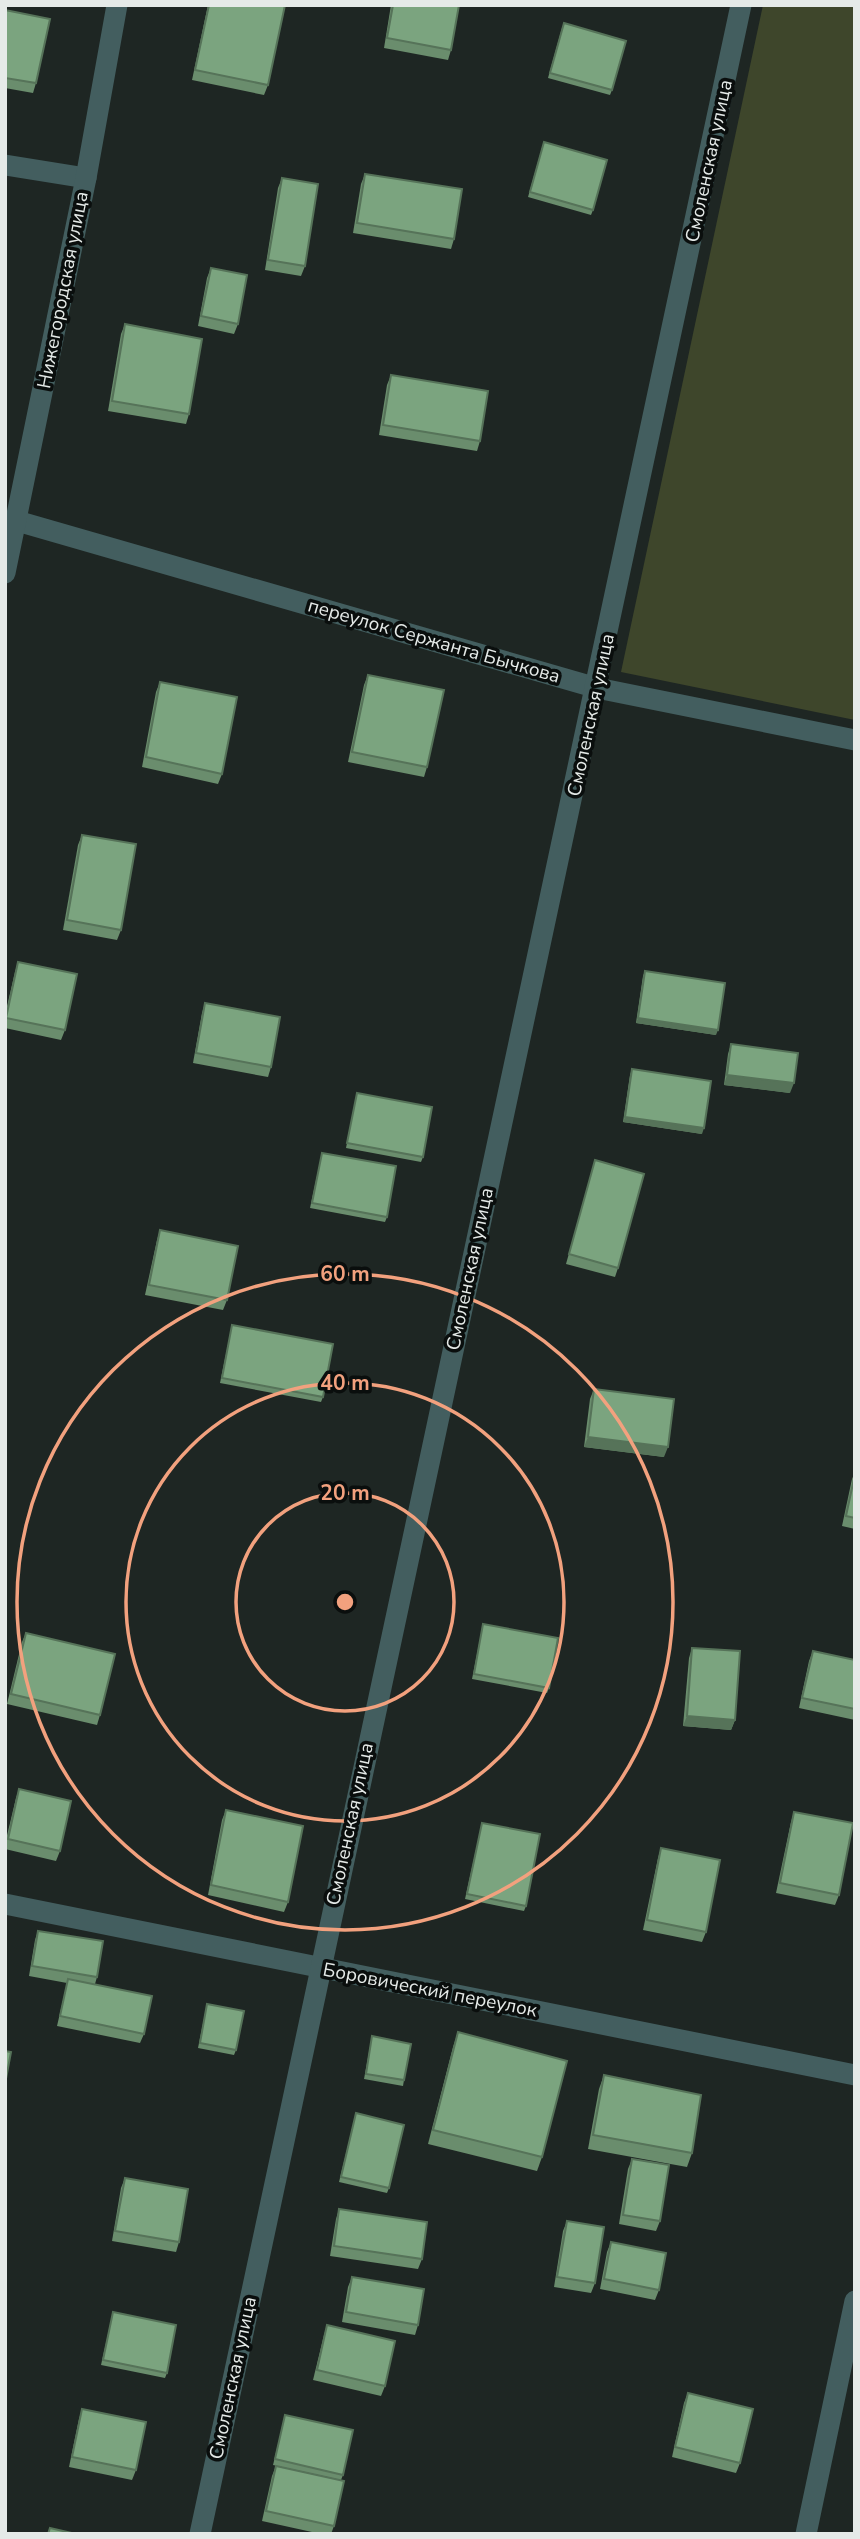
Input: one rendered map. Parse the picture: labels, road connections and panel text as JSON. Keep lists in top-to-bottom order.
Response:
{
  "streets": {
    "street": [
      "Смоленская улица",
      "Нижегородская улица",
      "переулок Сержанта Бычкова",
      "Боровический переулок"
    ]
  },
  "crossings": [
    ["Смоленская улица", "переулок Сержанта Бычкова"],
    ["Смоленская улица", "Боровический переулок"],
    ["Нижегородская улица", "переулок Сержанта Бычкова"]
  ],
  "rings": ["60 m", "40 m", "20 m"]
}
